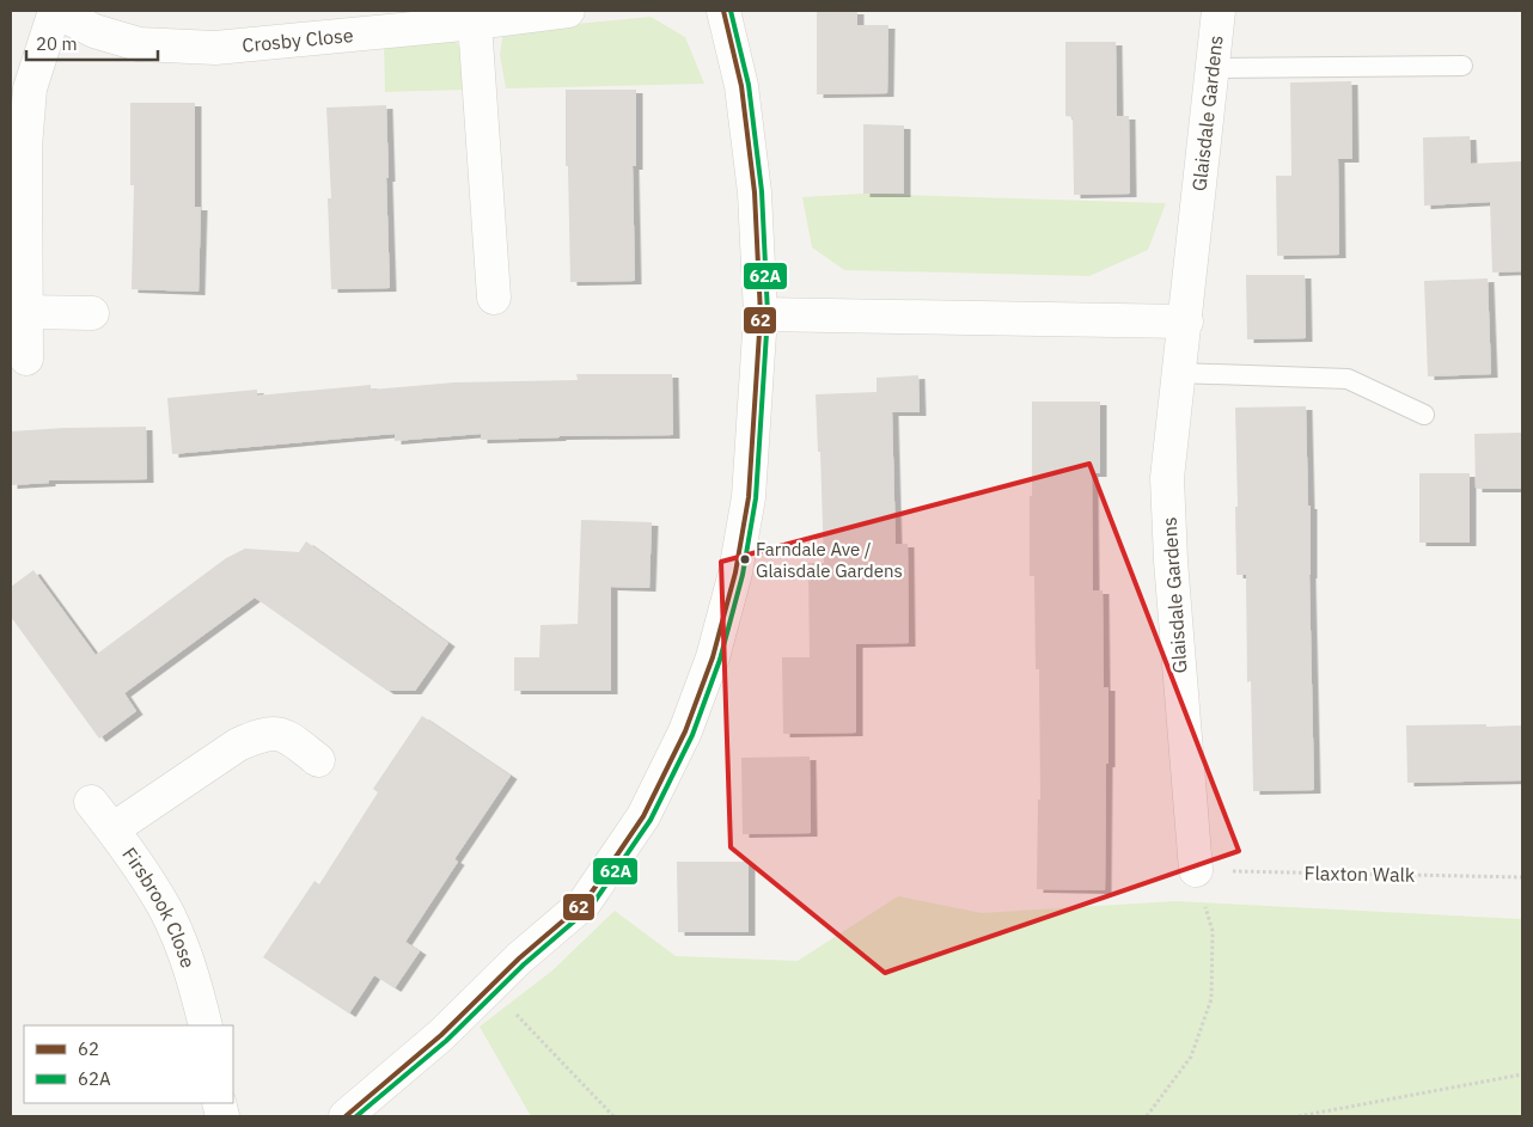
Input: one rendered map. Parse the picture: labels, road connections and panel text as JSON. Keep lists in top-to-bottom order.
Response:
{
  "streets": {
    "street": ["Crosby Close", "Glaisdale Gardens", "Firsbrook Close"],
    "path": ["Flaxton Walk"]
  },
  "crossings": [
    ["Glaisdale Gardens", "Flaxton Walk"]
  ],
  "places": ["Farndale Ave / Glaisdale Gardens"],
  "lines": ["transit line 62", "transit line 62A"],
  "legend": ["62", "62A"],
  "scale_bar": "20 m"
}
